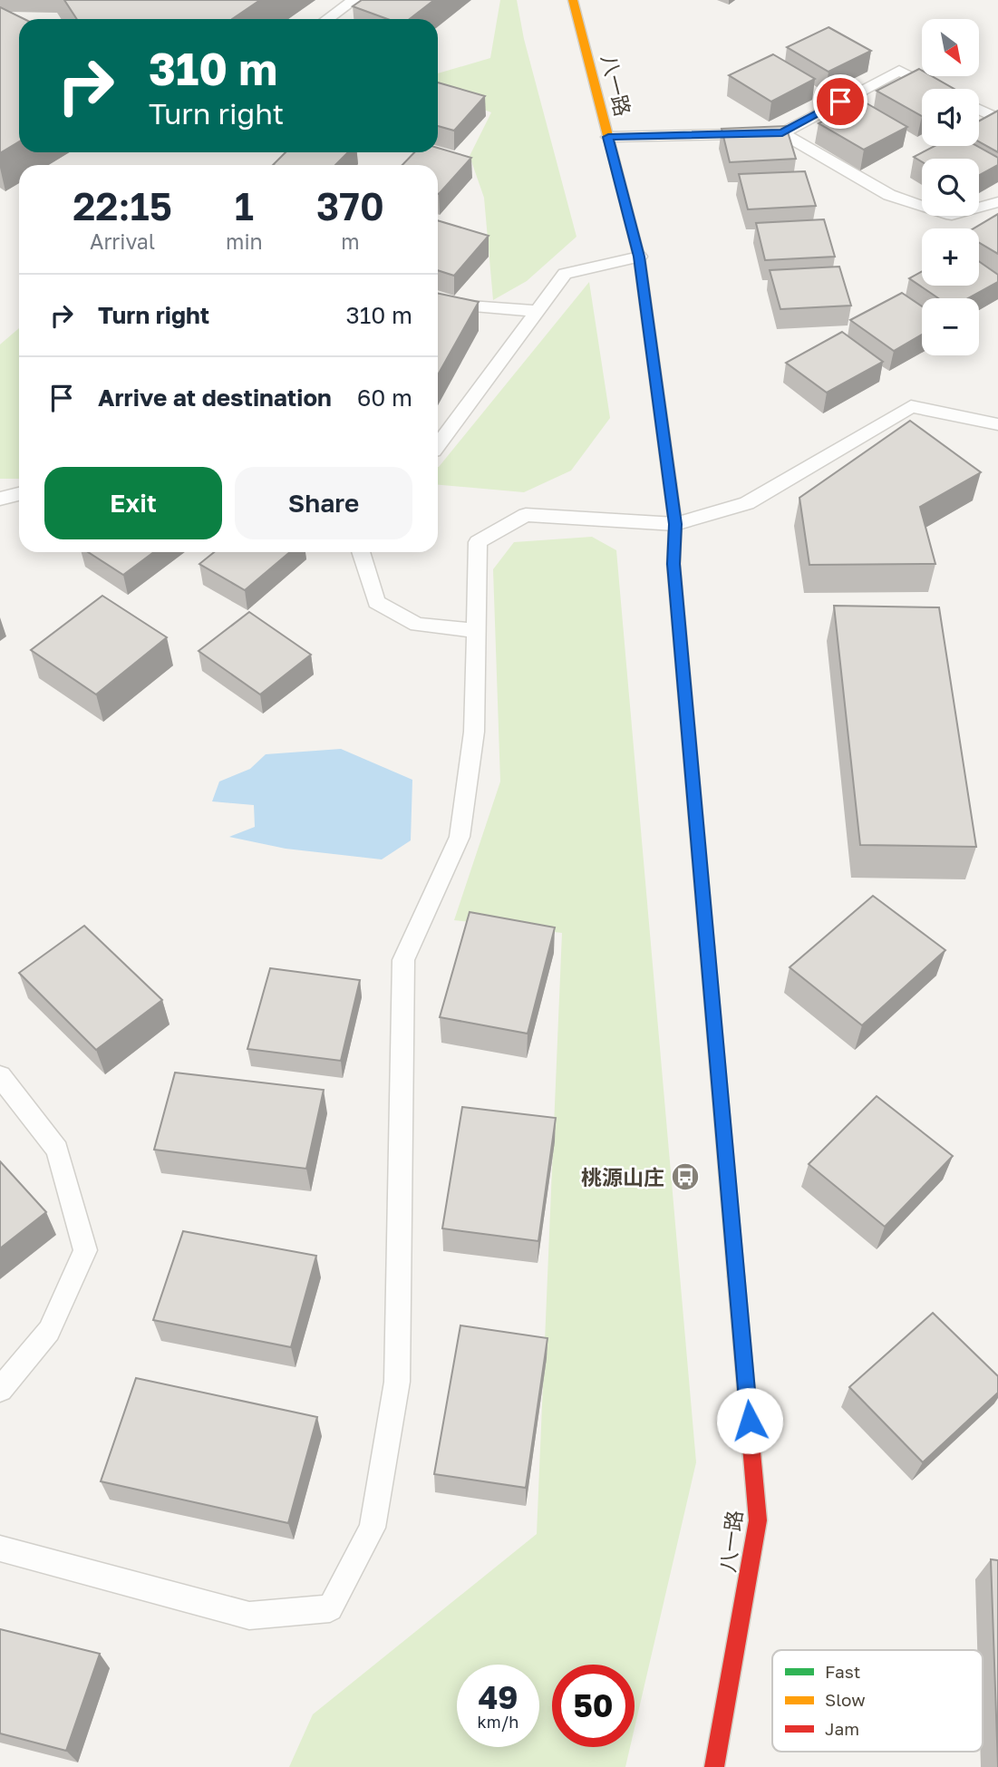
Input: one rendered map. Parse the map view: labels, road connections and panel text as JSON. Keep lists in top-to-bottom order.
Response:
{
  "streets": {
    "main road": ["八一路"]
  },
  "places": {
    "bus stop": ["桃源山庄"]
  },
  "legend": ["Fast", "Slow", "Jam"],
  "north": "bottom right",
  "page": {
    "map_buttons": ["+", "−"],
    "turn": ["310 m", "Turn right"],
    "eta": [
      "22:15",
      "Arrival",
      "1",
      "min",
      "370",
      "m"
    ],
    "list": [
      {
        "name": "Turn right",
        "value": "310 m"
      },
      {
        "name": "Arrive at destination",
        "value": "60 m"
      }
    ],
    "buttons": ["Exit", "Share"],
    "speed": "49 km/h",
    "limit": "50"
  }
}
